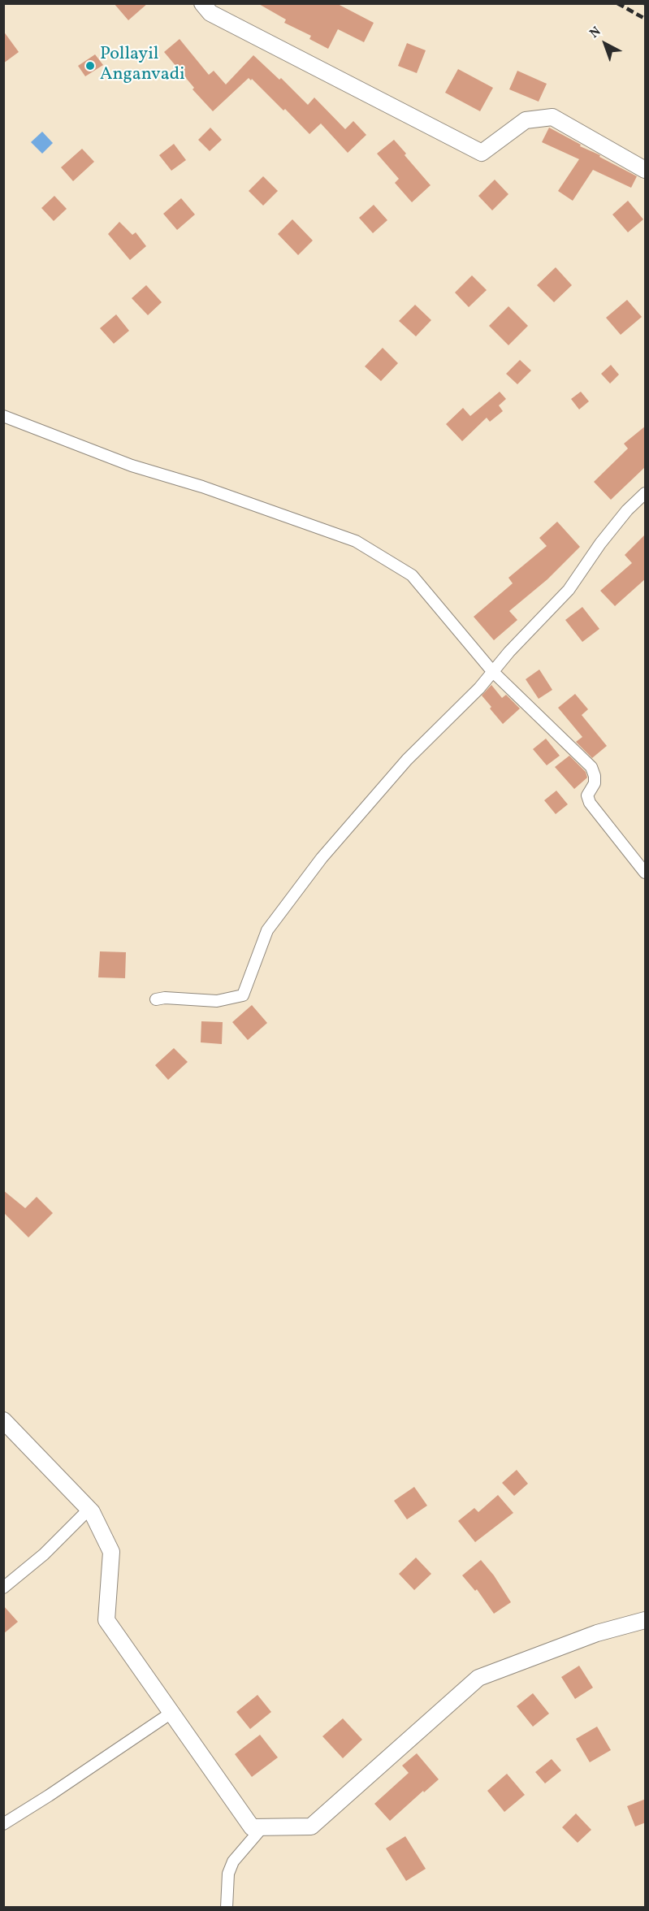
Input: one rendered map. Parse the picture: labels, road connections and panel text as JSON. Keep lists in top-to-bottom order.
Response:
{
  "places": ["Pollayil Anganvadi"],
  "north": "top left"
}
